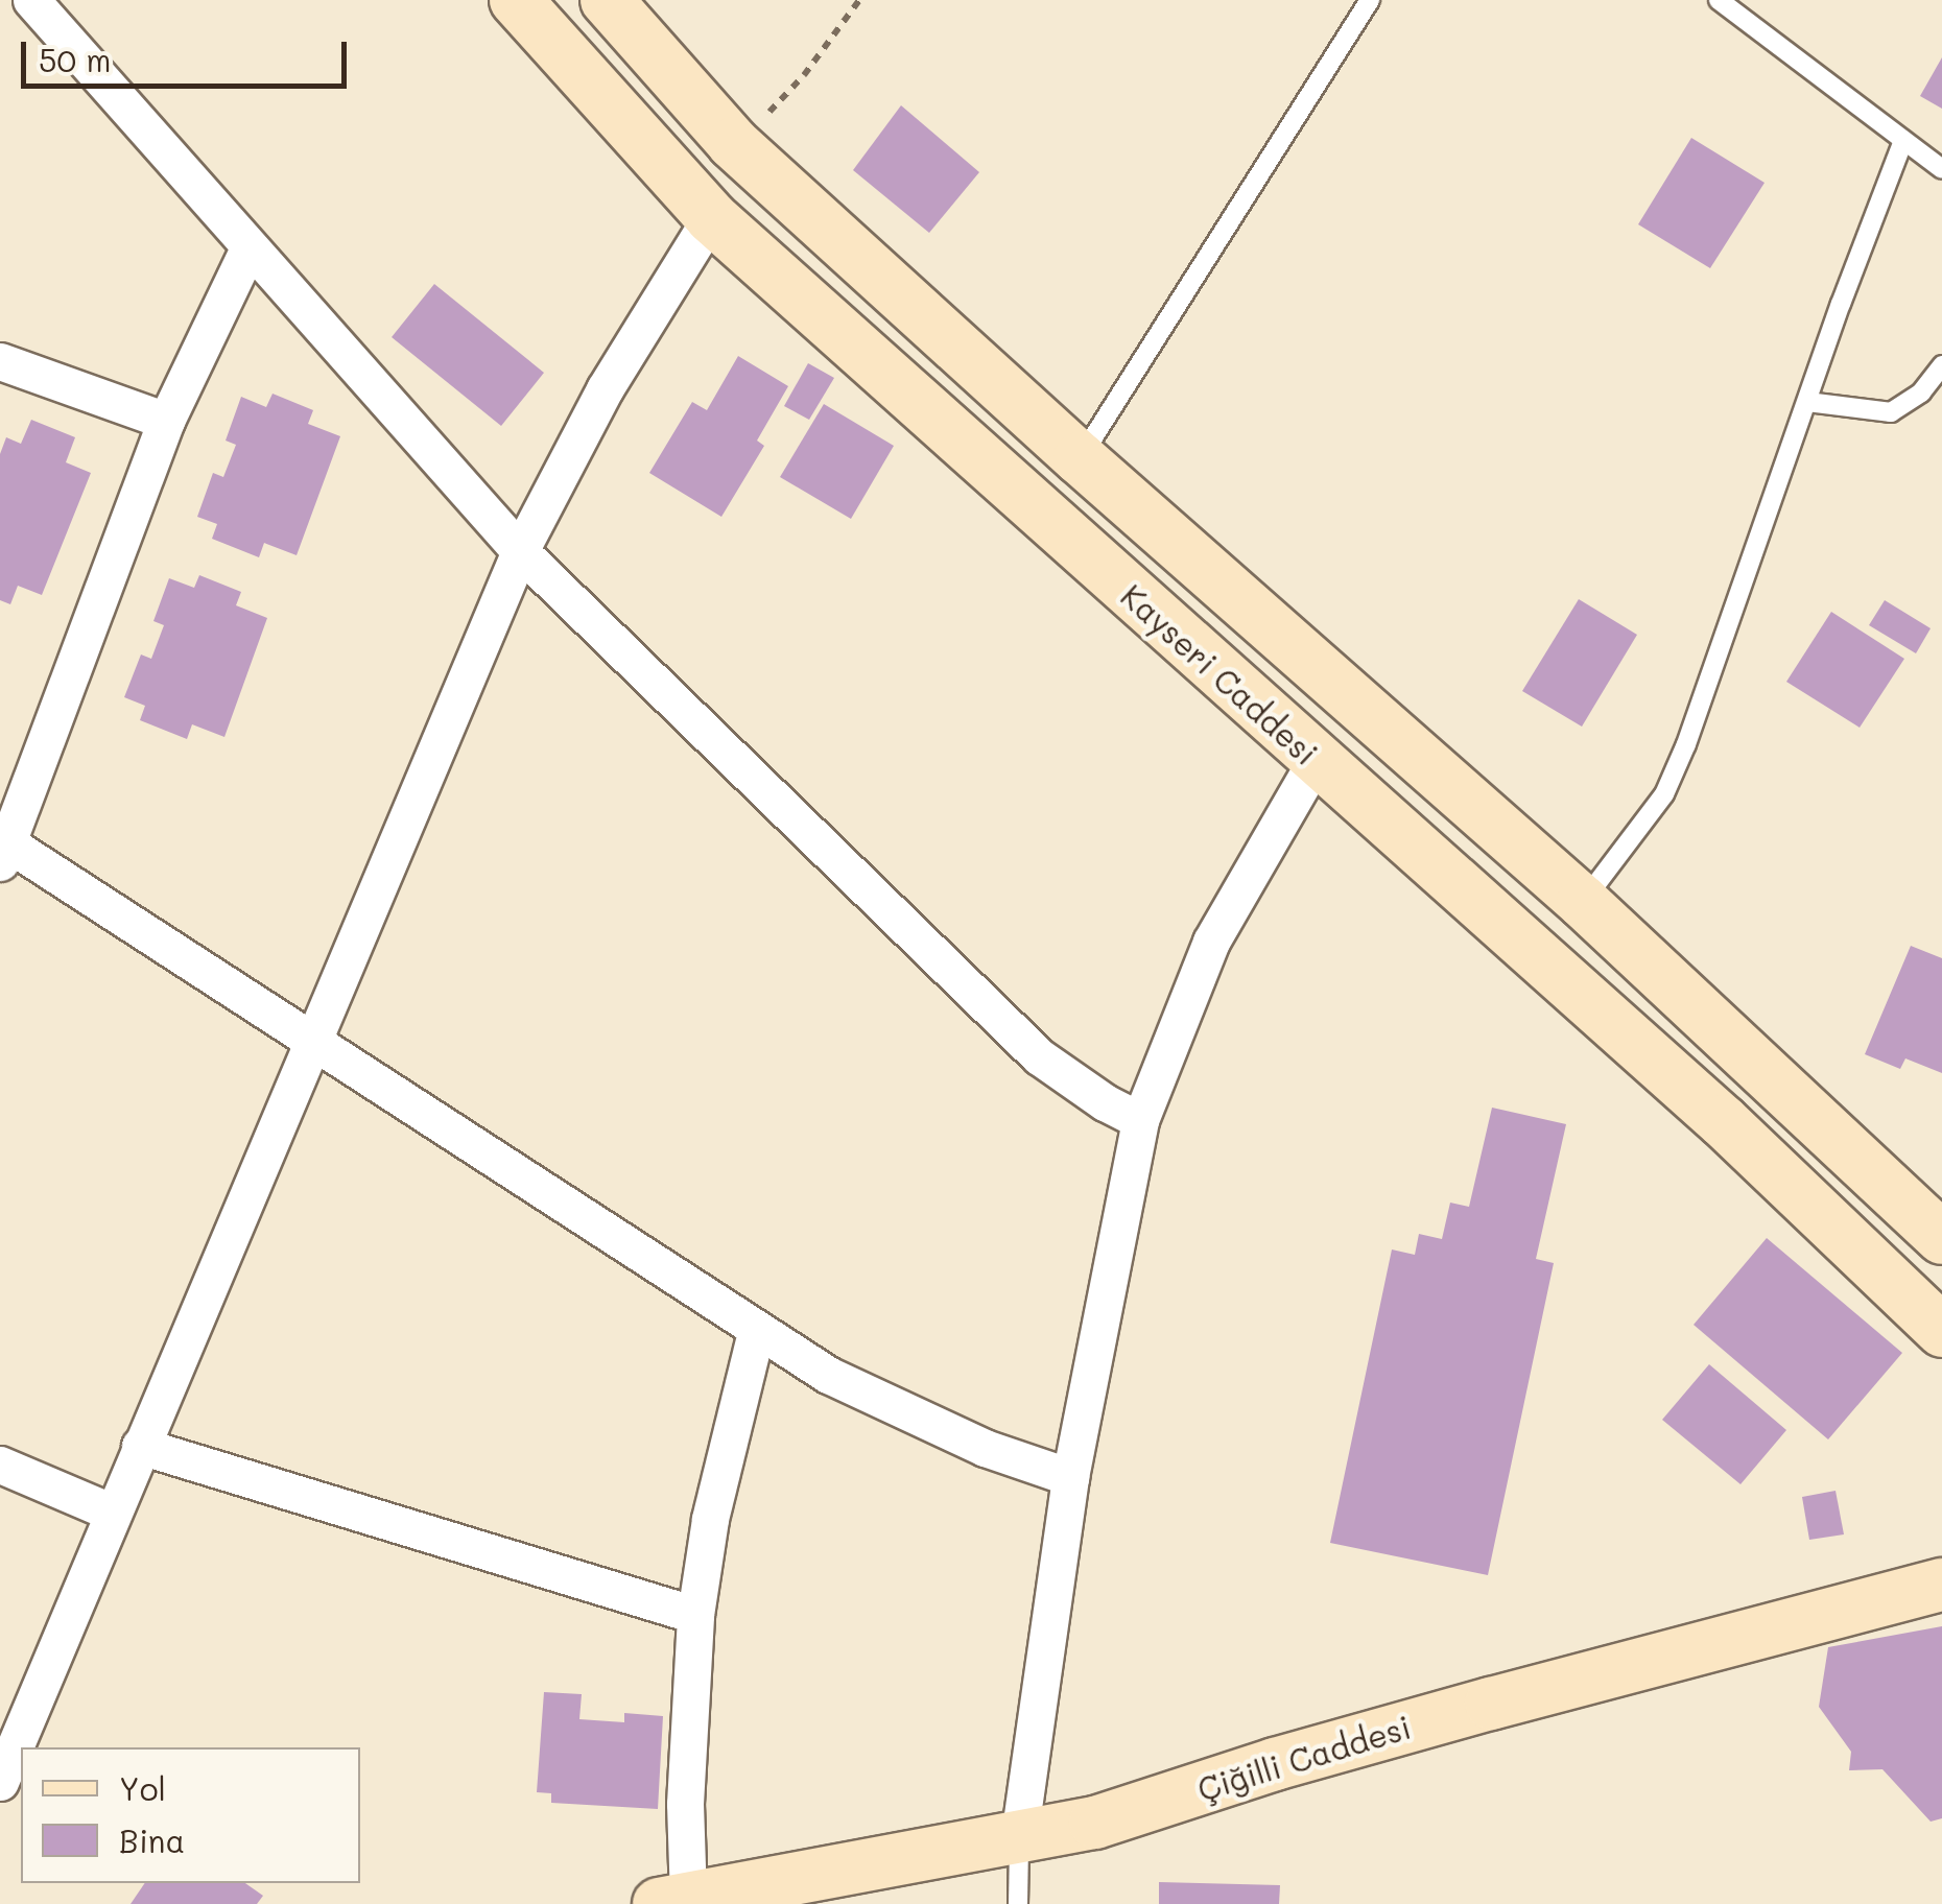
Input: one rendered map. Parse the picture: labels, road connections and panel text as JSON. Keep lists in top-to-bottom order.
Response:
{
  "streets": {
    "main road": ["Kayseri Caddesi", "Çiğilli Caddesi"]
  },
  "legend": ["Yol", "Bina"],
  "scale_bar": "50 m"
}
